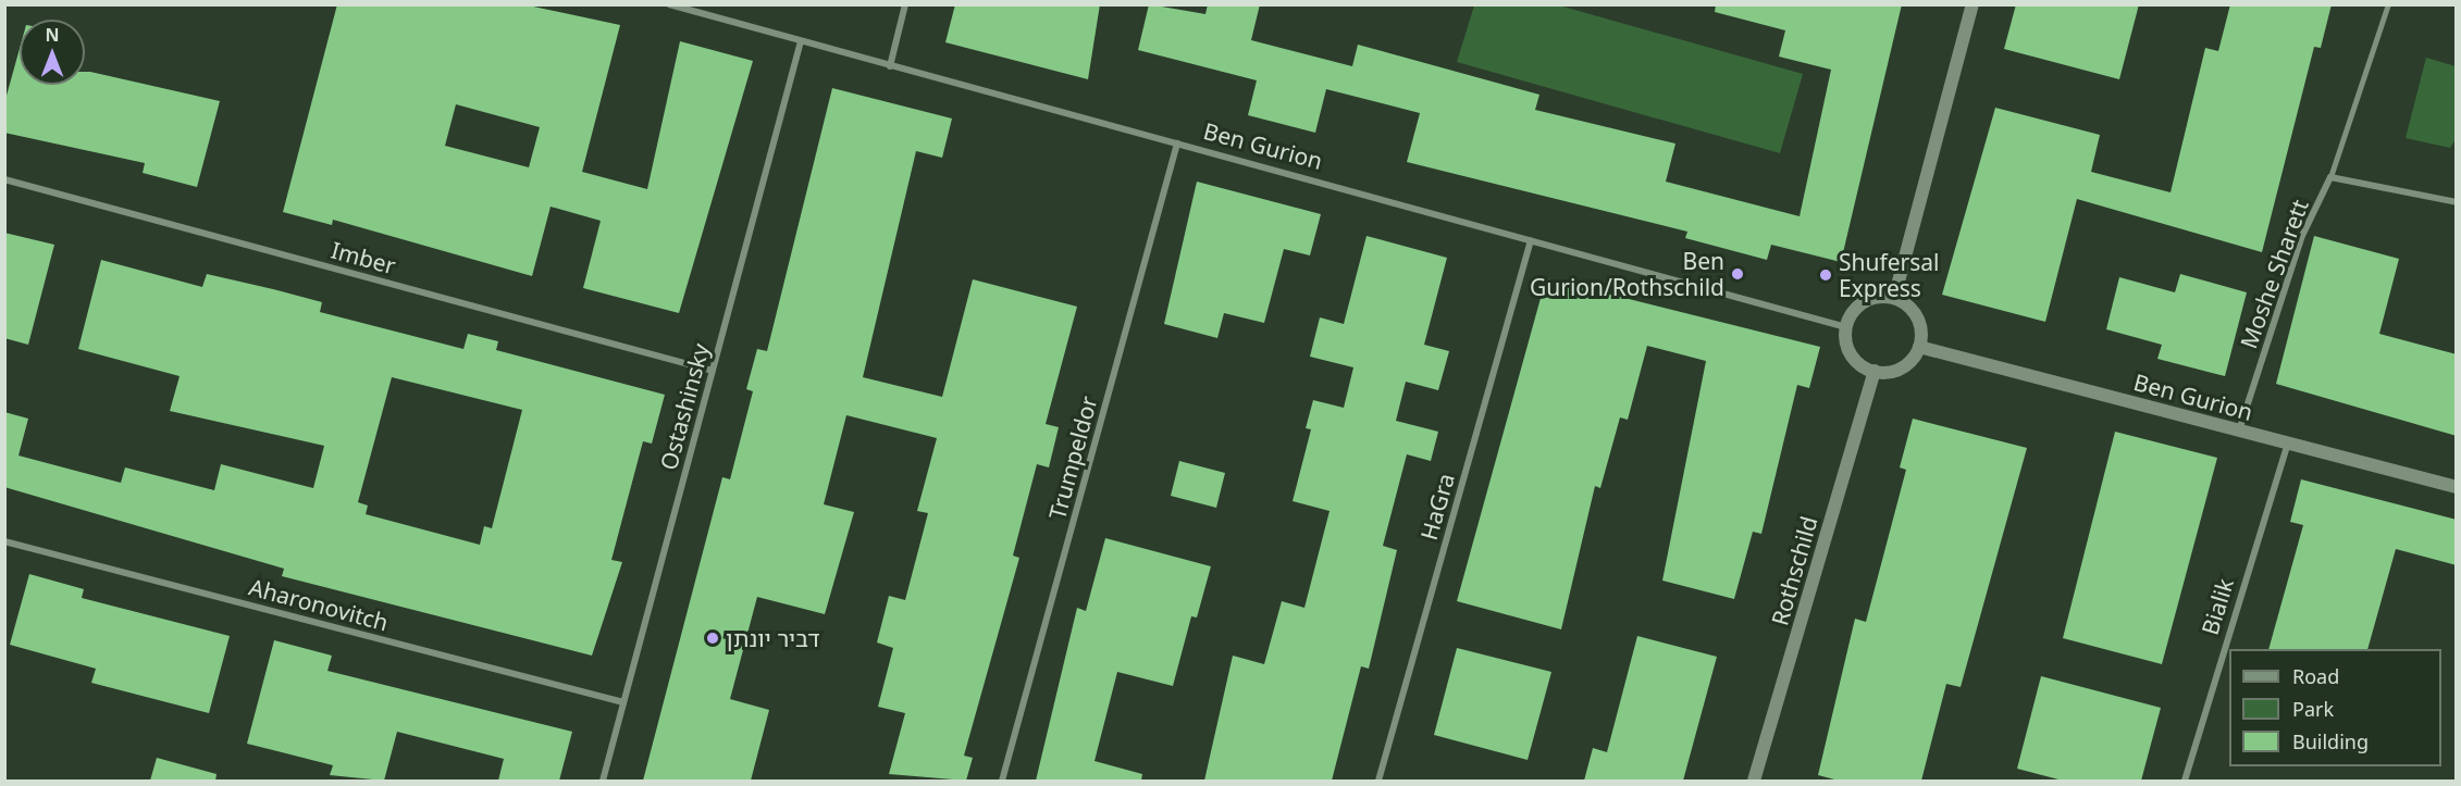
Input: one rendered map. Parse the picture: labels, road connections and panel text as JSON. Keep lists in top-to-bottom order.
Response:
{
  "streets": {
    "street": [
      "Ben Gurion",
      "Imber",
      "Moshe Sharett",
      "Ostashinsky",
      "Trumpeldor",
      "HaGra",
      "Rothschild",
      "Aharonovitch",
      "Bialik"
    ]
  },
  "crossings": [
    ["Ben Gurion", "Moshe Sharett"],
    ["Ben Gurion", "Ostashinsky"],
    ["Ben Gurion", "Trumpeldor"],
    ["Ben Gurion", "HaGra"],
    ["Ben Gurion", "Rothschild"],
    ["Ben Gurion", "Bialik"],
    ["Imber", "Ostashinsky"],
    ["Ostashinsky", "Aharonovitch"]
  ],
  "places": ["Ben Gurion/Rothschild", "Shufersal Express", "דביר יונתן"],
  "legend": ["Road", "Park", "Building"],
  "north": "top"
}
